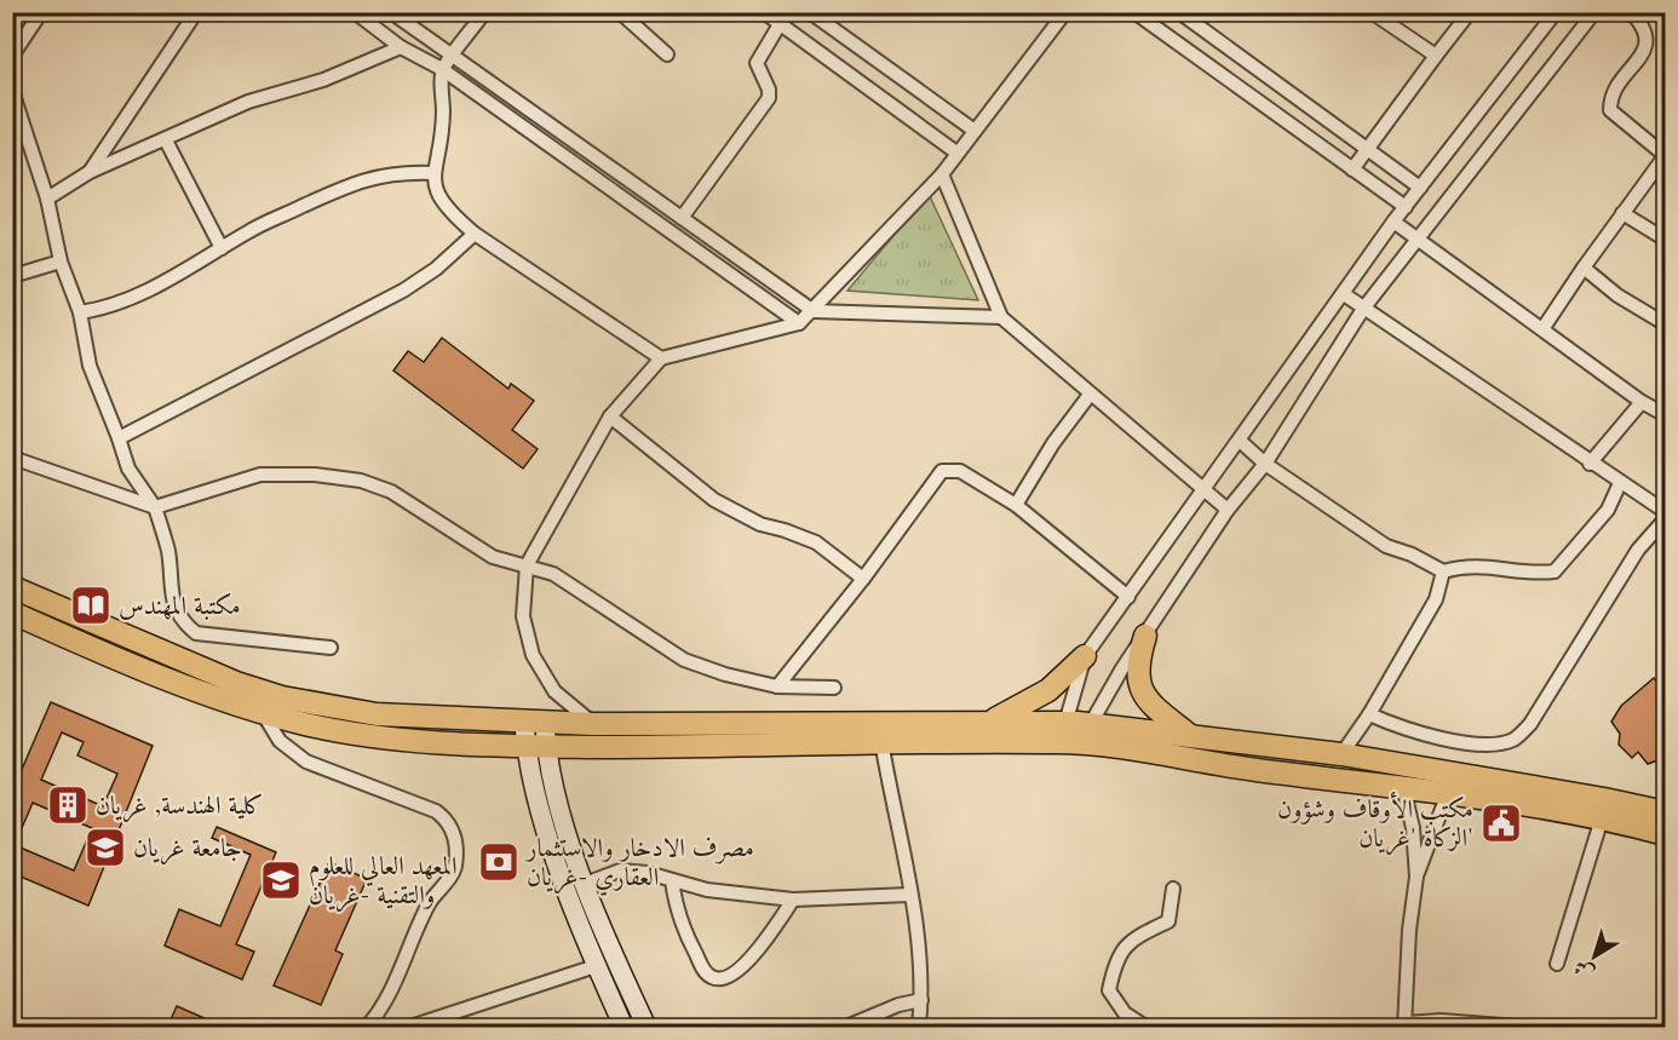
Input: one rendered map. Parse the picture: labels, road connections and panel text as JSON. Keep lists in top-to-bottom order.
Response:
{
  "places": {
    "library": ["مكتبة المهندس"],
    "building": ["كلية الهندسة, غريان"],
    "public building": ["مكتب الأوقاف وشؤون الزكاة 'غريان'"],
    "school or university": ["جامعة غريان", "المعهد العالي للعلوم والتقنية -غريان"],
    "bank": ["مصرف الادخار والاستثمار العقاري -غريان"]
  },
  "north": "bottom left"
}
